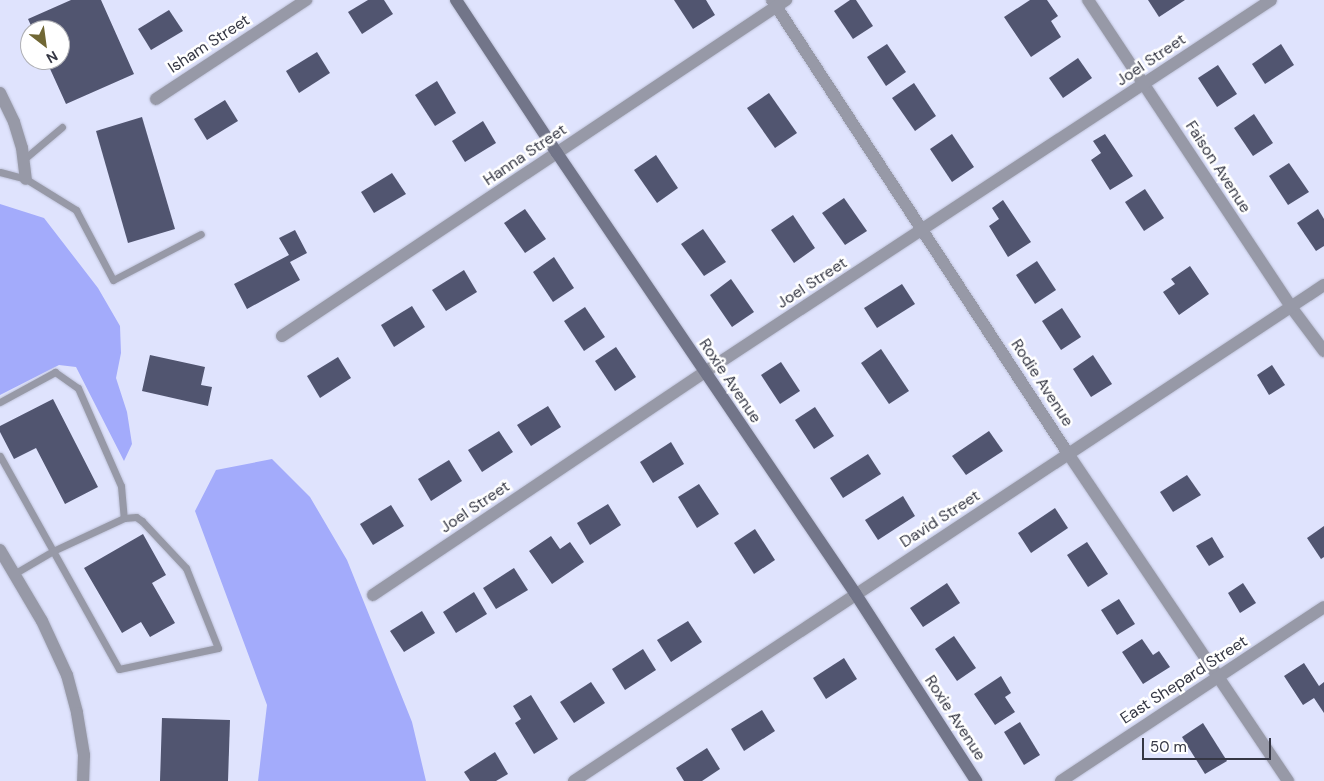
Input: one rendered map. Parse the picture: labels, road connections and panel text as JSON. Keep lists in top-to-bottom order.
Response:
{
  "streets": {
    "street": [
      "Isham Street",
      "Joel Street",
      "Hanna Street",
      "Faison Avenue",
      "Roxie Avenue",
      "Rodie Avenue",
      "David Street",
      "East Shepard Street"
    ]
  },
  "crossings": [
    ["Joel Street", "Faison Avenue"],
    ["Joel Street", "Roxie Avenue"],
    ["Joel Street", "Rodie Avenue"],
    ["Hanna Street", "Roxie Avenue"],
    ["Hanna Street", "Rodie Avenue"],
    ["Faison Avenue", "David Street"],
    ["Roxie Avenue", "David Street"],
    ["Rodie Avenue", "David Street"],
    ["Rodie Avenue", "East Shepard Street"]
  ],
  "scale_bar": "50 m",
  "north": "bottom right"
}
